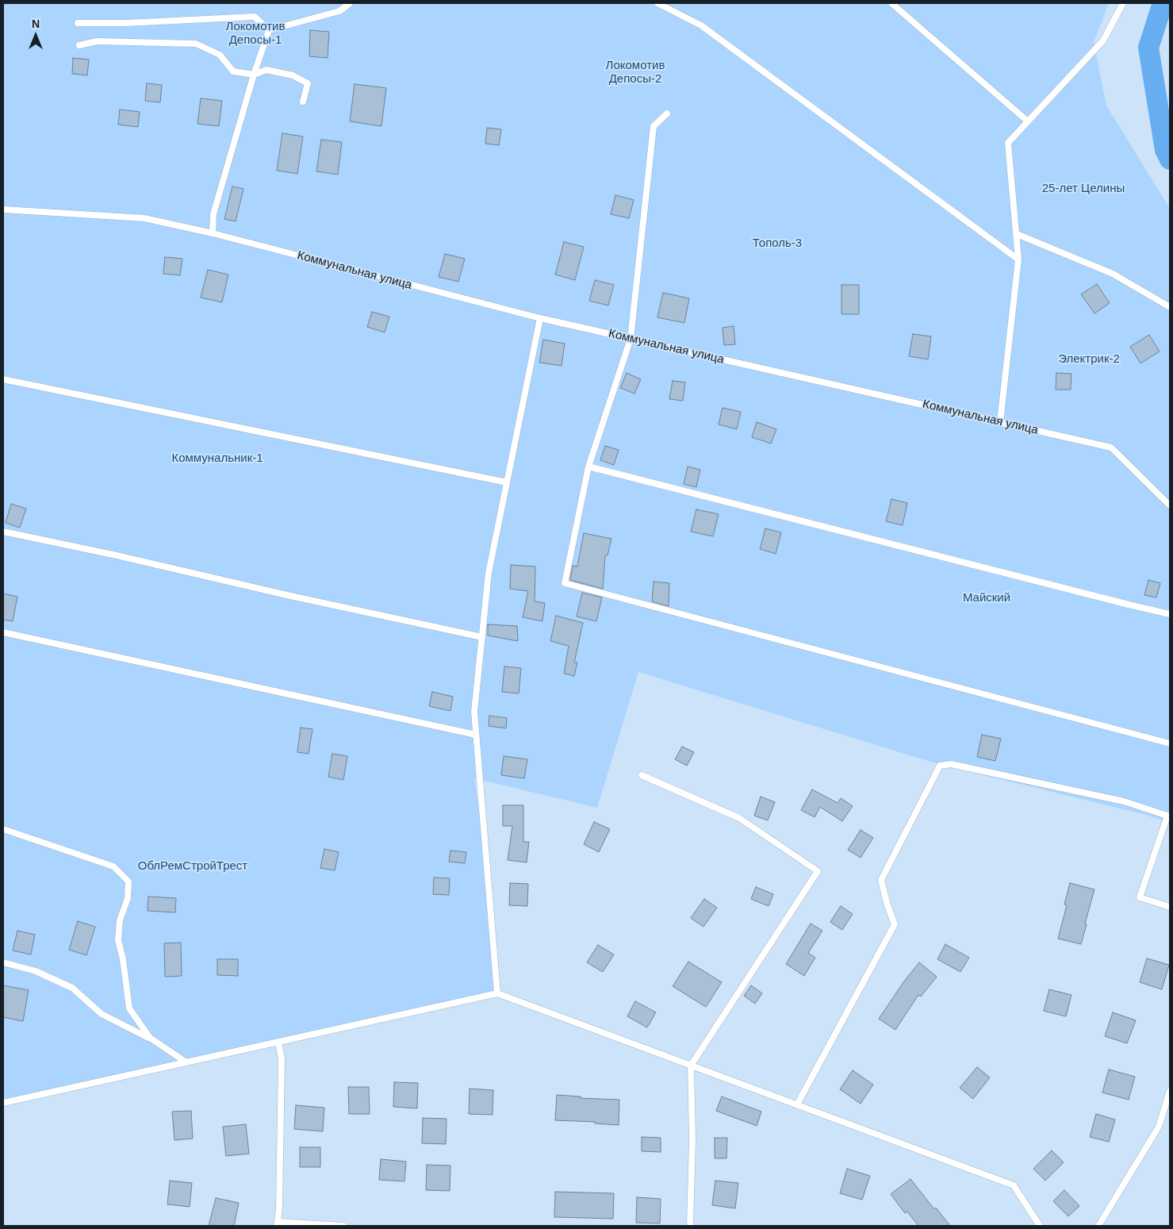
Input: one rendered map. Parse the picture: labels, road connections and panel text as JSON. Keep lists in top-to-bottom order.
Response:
{
  "streets": {
    "lane": ["Коммунальная улица"]
  },
  "parks": [
    "Локомотив Депосы-1",
    "Локомотив Депосы-2",
    "25-лет Целины",
    "Тополь-3",
    "Электрик-2",
    "Коммунальник-1",
    "Майский",
    "ОблРемСтройТрест"
  ],
  "north": "top"
}
